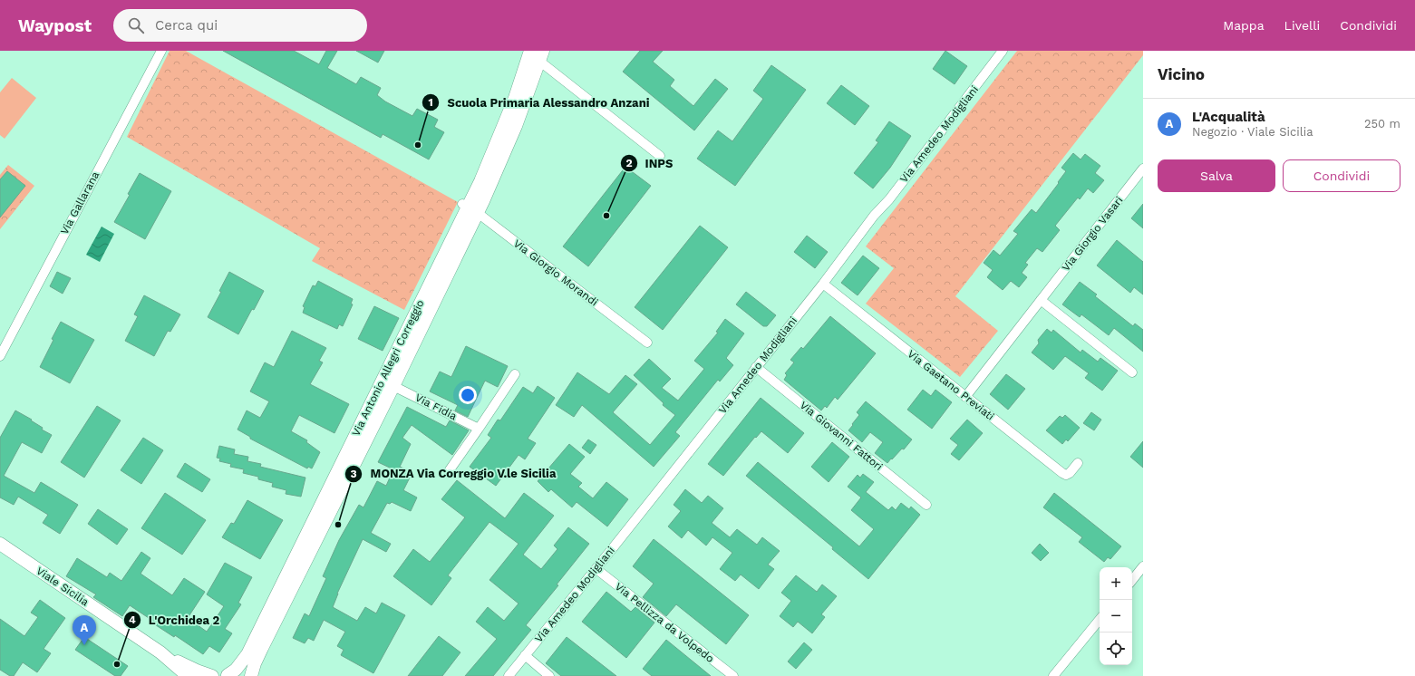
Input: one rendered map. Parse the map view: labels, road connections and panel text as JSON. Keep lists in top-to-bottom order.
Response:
{
  "streets": {
    "street": [
      "Via Amedeo Modigliani",
      "Via Gallarana",
      "Via Giorgio Vasari",
      "Via Giorgio Morandi",
      "Via Antonio Allegri Correggio",
      "Via Gaetano Previati",
      "Via Fidia",
      "Via Giovanni Fattori",
      "Viale Sicilia",
      "Via Pellizza da Volpedo"
    ]
  },
  "crossings": [
    ["Via Amedeo Modigliani", "Via Gaetano Previati"],
    ["Via Amedeo Modigliani", "Via Giovanni Fattori"],
    ["Via Amedeo Modigliani", "Via Pellizza da Volpedo"],
    ["Via Giorgio Vasari", "Via Gaetano Previati"],
    ["Via Giorgio Morandi", "Via Antonio Allegri Correggio"],
    ["Via Antonio Allegri Correggio", "Via Fidia"]
  ],
  "places": [
    "Scuola Primaria Alessandro Anzani",
    "INPS",
    "MONZA Via Correggio V.le Sicilia",
    "L'Orchidea 2"
  ],
  "page": {
    "header": "Waypost",
    "search": "Cerca qui",
    "nav": ["Mappa", "Livelli", "Condividi"],
    "heading": "Vicino",
    "list": [
      {
        "mark": "A",
        "name": "L'Acqualità",
        "note": "Negozio · Viale Sicilia",
        "value": "250 m"
      }
    ],
    "buttons": ["Salva", "Condividi"],
    "map_buttons": ["+", "−"],
    "pins": "A"
  }
}
